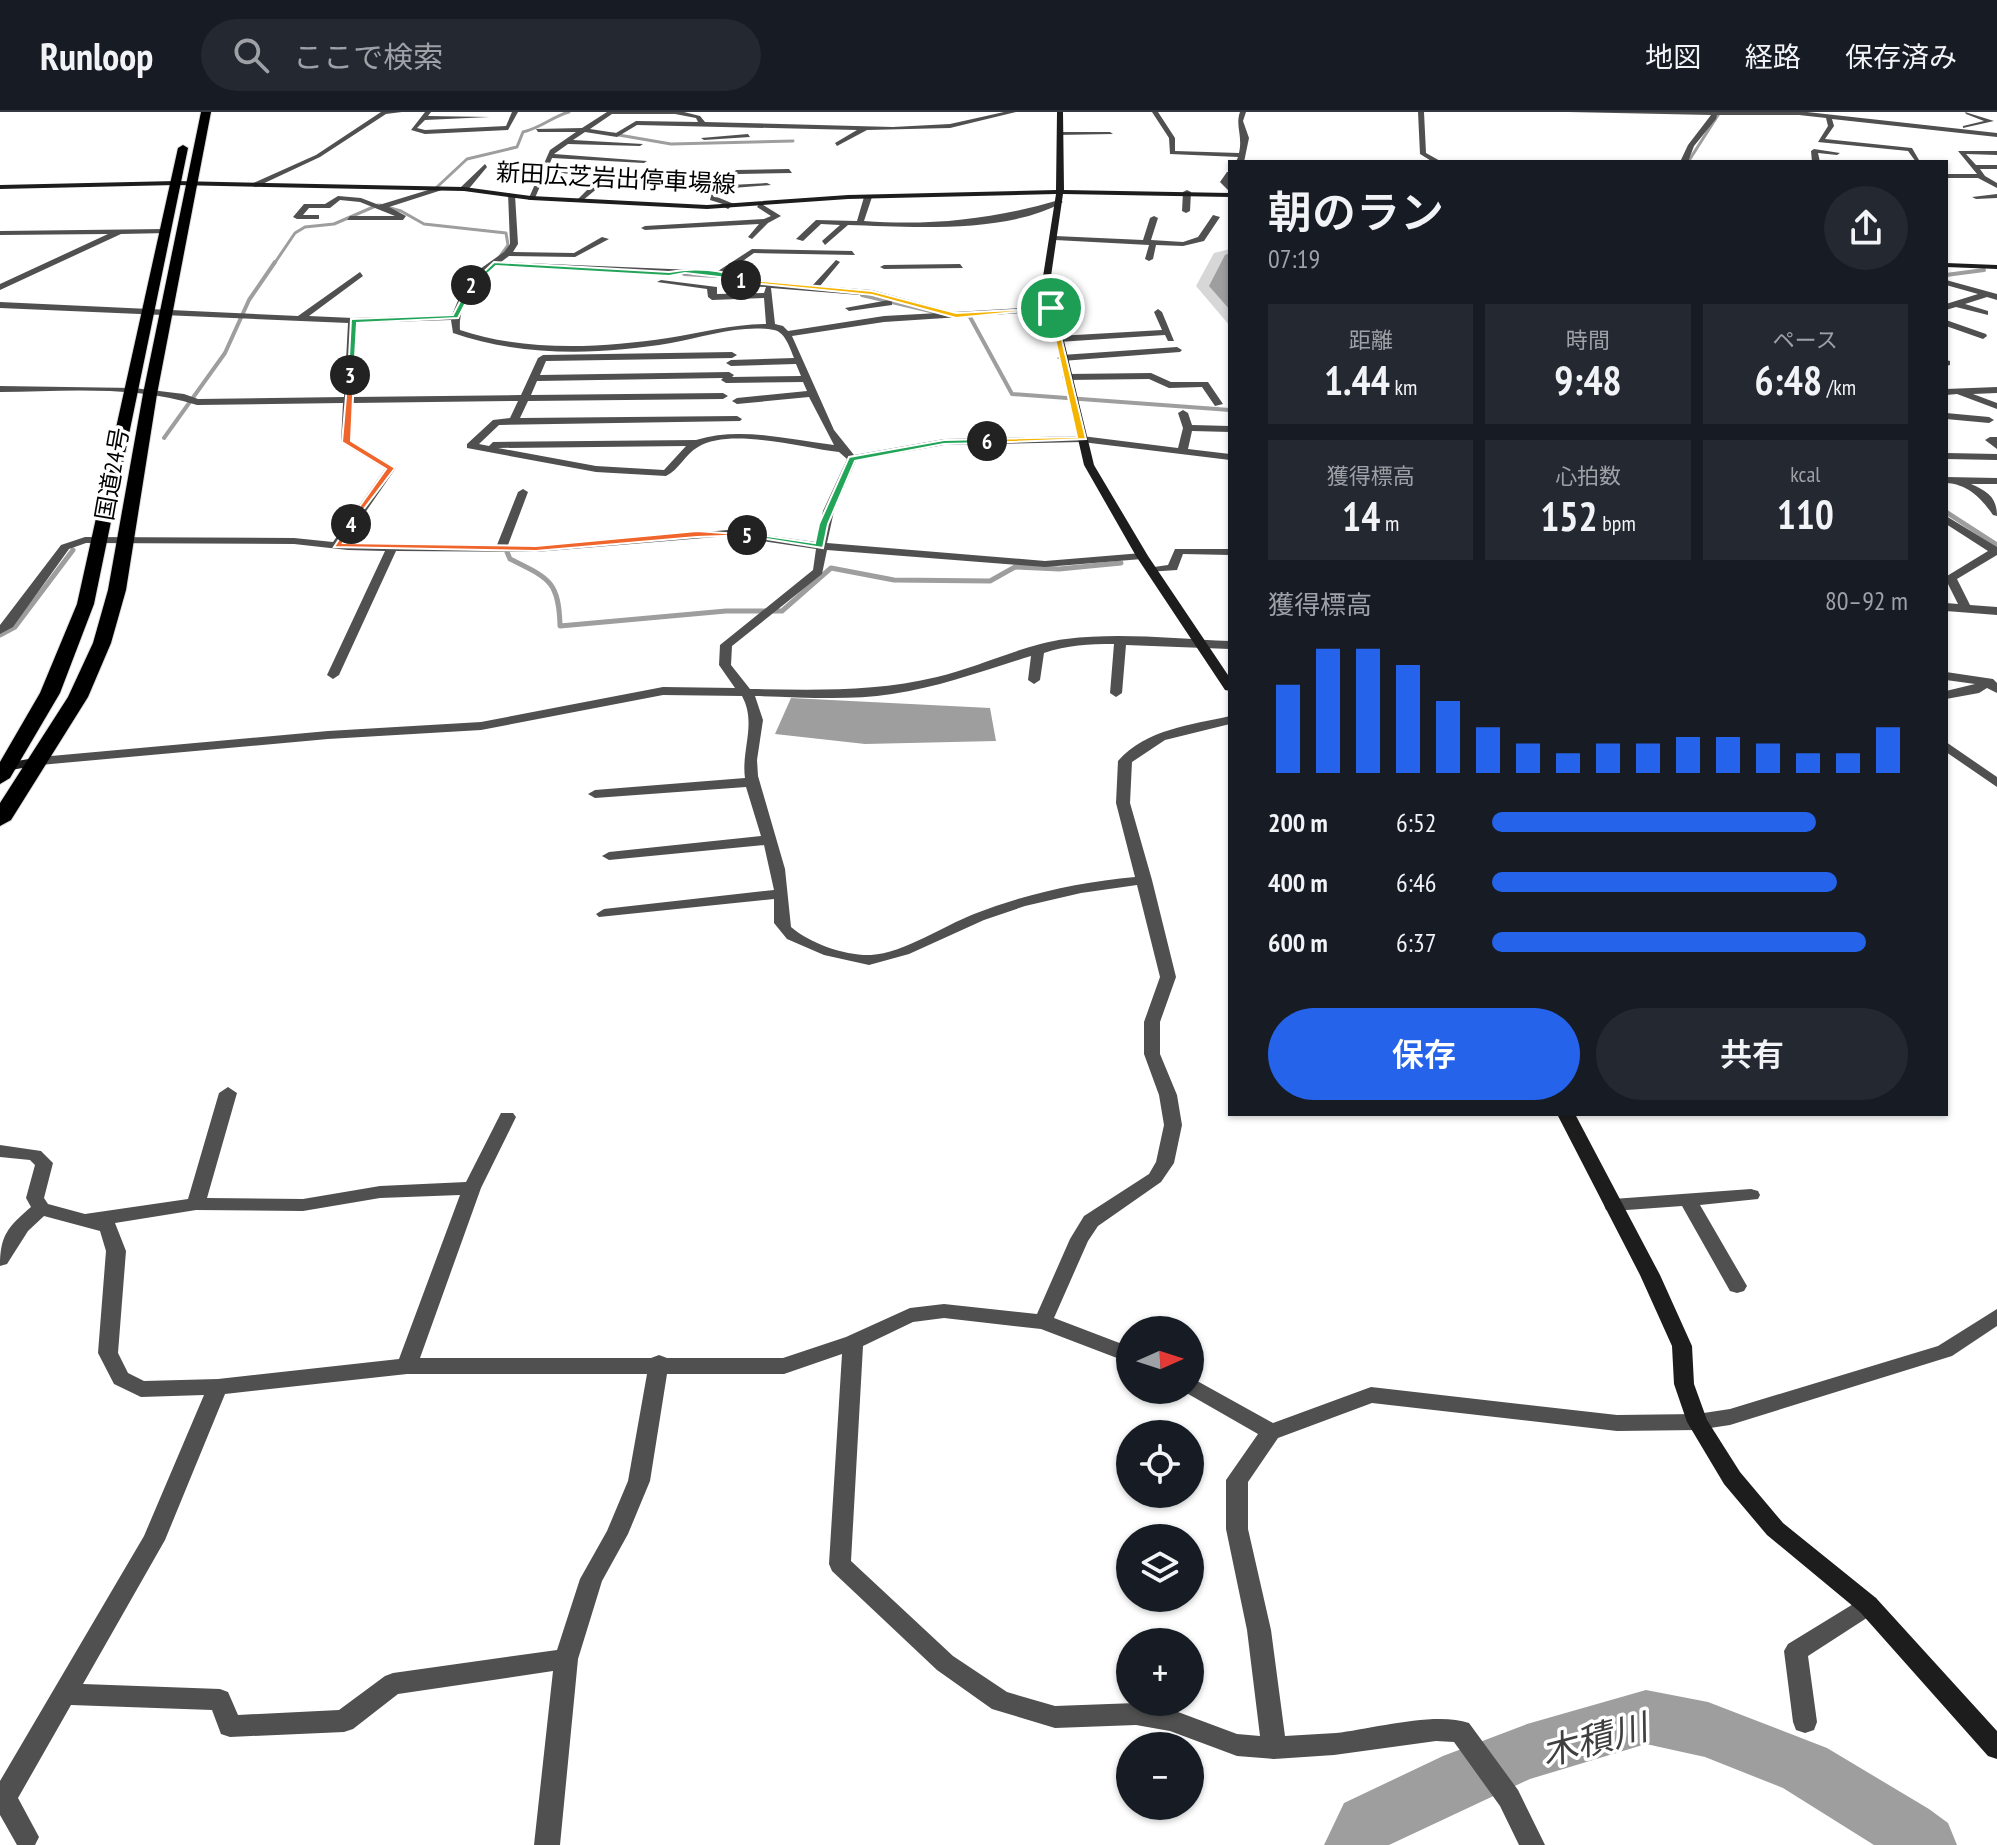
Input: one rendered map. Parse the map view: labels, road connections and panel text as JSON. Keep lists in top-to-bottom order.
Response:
{
  "streets": {
    "highway": ["国道24号"],
    "street": ["新田広芝岩出停車場線"]
  },
  "crossings": [
    ["新田広芝岩出停車場線", "国道24号"]
  ],
  "water": ["木積川"],
  "north": "right",
  "page": {
    "header": "Runloop",
    "search": "ここで検索",
    "nav": ["地図", "経路", "保存済み"],
    "heading": ["朝のラン", "07:19"],
    "pins": [
      "1",
      "2",
      "3",
      "6",
      "4",
      "5"
    ],
    "stats": [
      ["距離", "1.44 km"],
      ["時間", "9:48"],
      ["ペース", "6:48 /km"],
      ["獲得標高", "14 m"],
      ["心拍数", "152 bpm"],
      ["kcal", "110"]
    ],
    "chart": ["獲得標高", "80–92 m"],
    "list": [
      {
        "name": "200 m",
        "note": "6:52"
      },
      {
        "name": "400 m",
        "note": "6:46"
      },
      {
        "name": "600 m",
        "note": "6:37"
      }
    ],
    "buttons": ["保存", "共有"],
    "map_buttons": ["+", "−"]
  }
}
